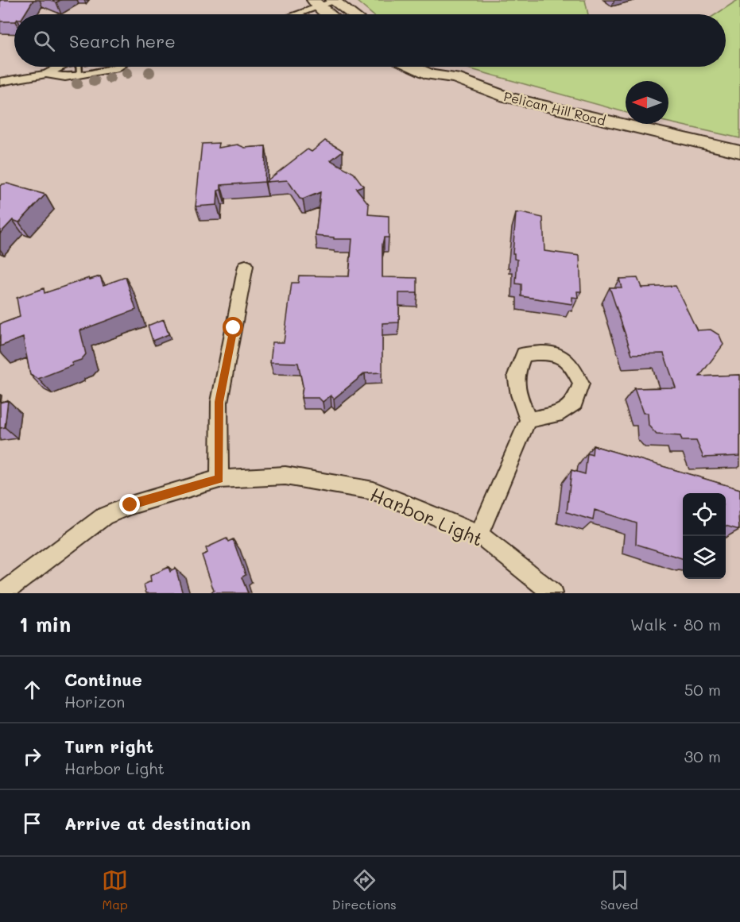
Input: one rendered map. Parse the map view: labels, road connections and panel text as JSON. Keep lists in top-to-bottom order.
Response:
{
  "streets": {
    "street": ["Pelican Hill Road", "Harbor Light"]
  },
  "north": "left",
  "page": {
    "search": "Search here",
    "heading": ["1 min", "Walk · 80 m"],
    "list": [
      ["Continue", "Horizon", "50 m"],
      ["Turn right", "Harbor Light", "30 m"],
      "Arrive at destination"
    ],
    "nav": ["Map", "Directions", "Saved"]
  }
}
